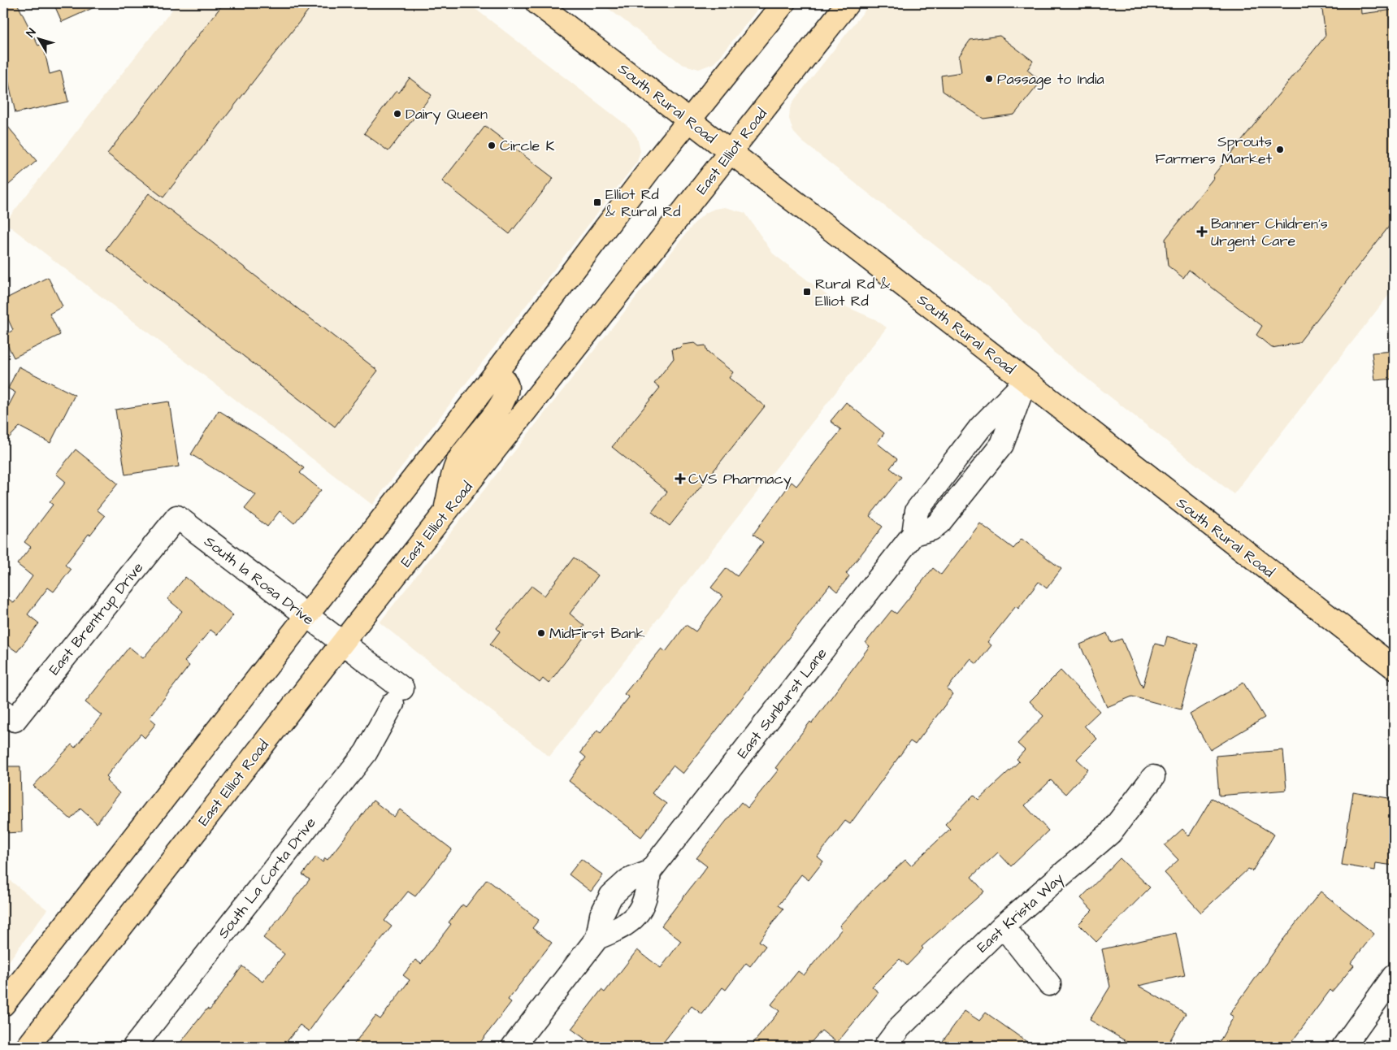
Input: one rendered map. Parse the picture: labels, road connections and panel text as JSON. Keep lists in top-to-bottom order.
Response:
{
  "streets": {
    "main road": ["South Rural Road", "East Elliot Road"],
    "street": [
      "South la Rosa Drive",
      "East Brentrup Drive",
      "East Sunburst Lane",
      "South La Corta Drive",
      "East Krista Way"
    ]
  },
  "crossings": [
    ["South Rural Road", "East Elliot Road"],
    ["South Rural Road", "East Sunburst Lane"],
    ["East Elliot Road", "South la Rosa Drive"],
    ["South la Rosa Drive", "East Brentrup Drive"],
    ["South la Rosa Drive", "South La Corta Drive"]
  ],
  "places": {
    "other": [
      "Passage to India",
      "Dairy Queen",
      "Circle K",
      "Sprouts Farmers Market",
      "MidFirst Bank"
    ],
    "transit": ["Elliot Rd & Rural Rd", "Rural Rd & Elliot Rd"],
    "health": ["Banner Children's Urgent Care", "CVS Pharmacy"]
  },
  "north": "top left"
}
